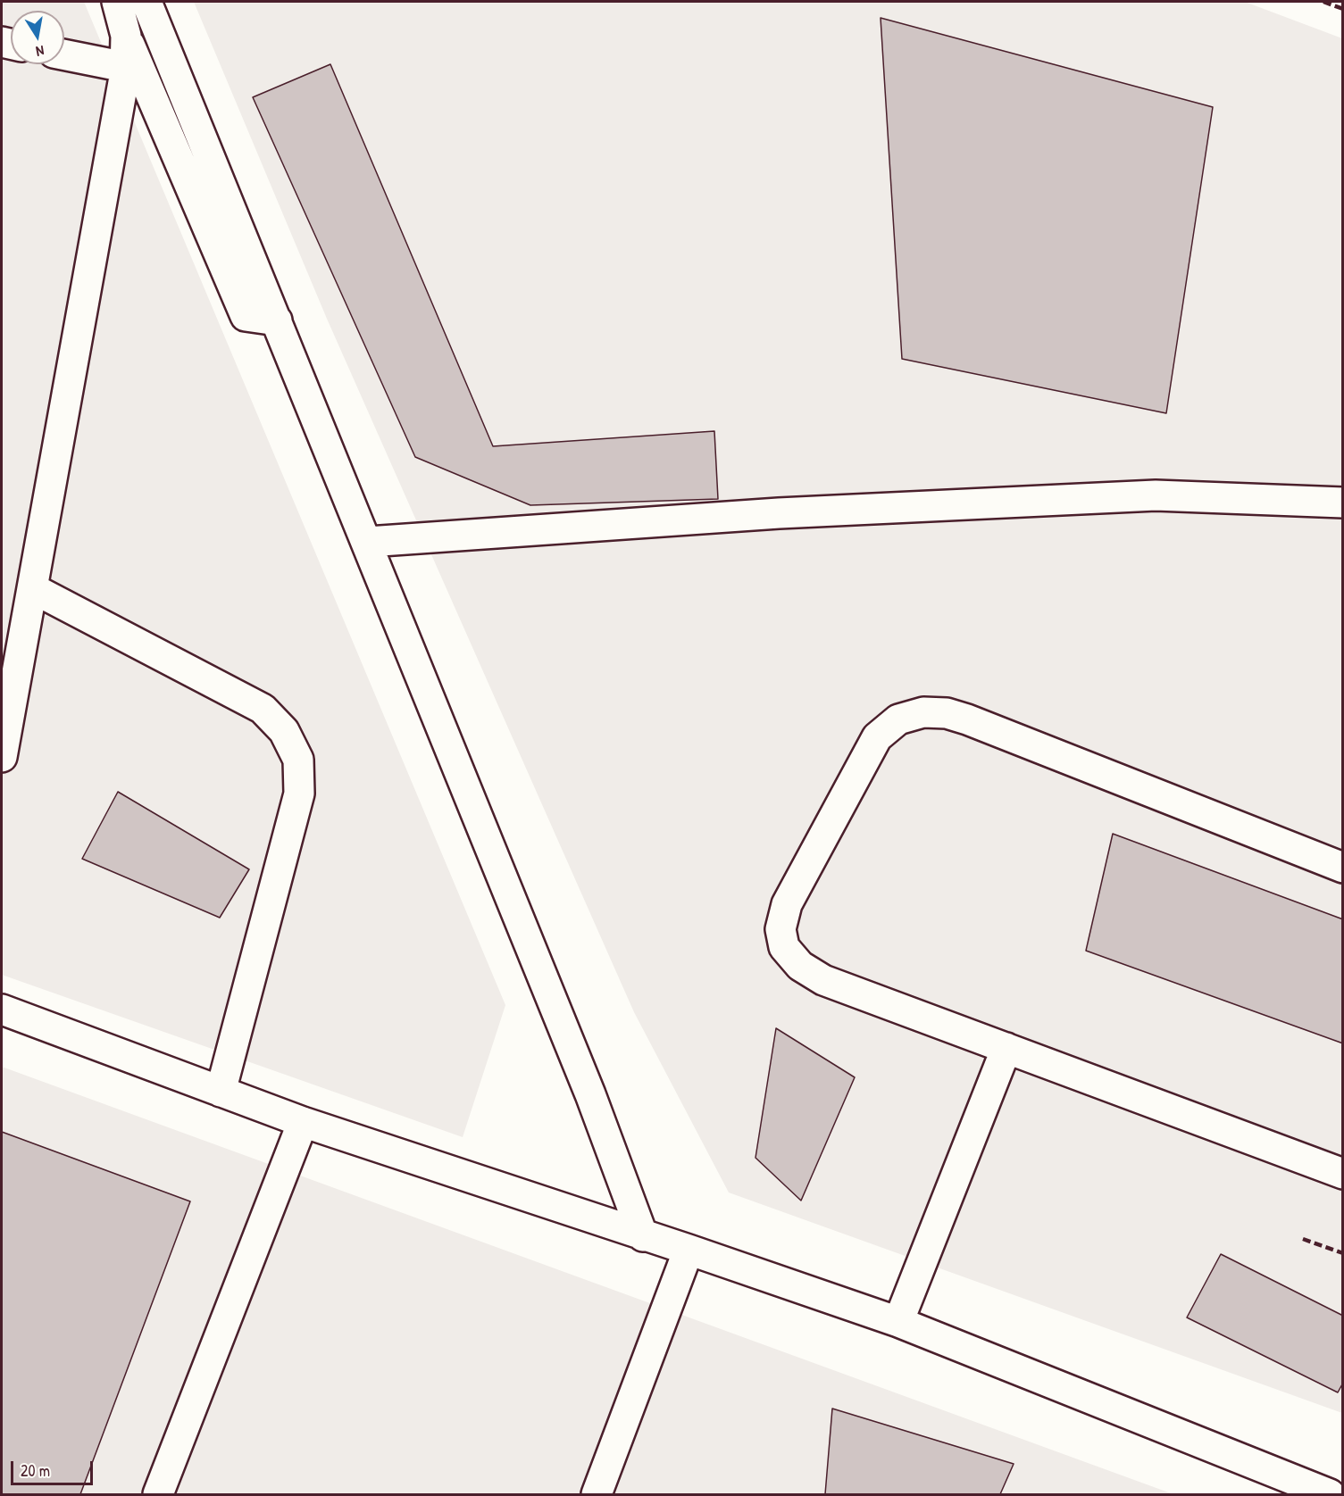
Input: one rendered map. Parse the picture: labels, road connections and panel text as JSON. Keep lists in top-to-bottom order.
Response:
{
  "scale_bar": "20 m",
  "north": "bottom"
}
